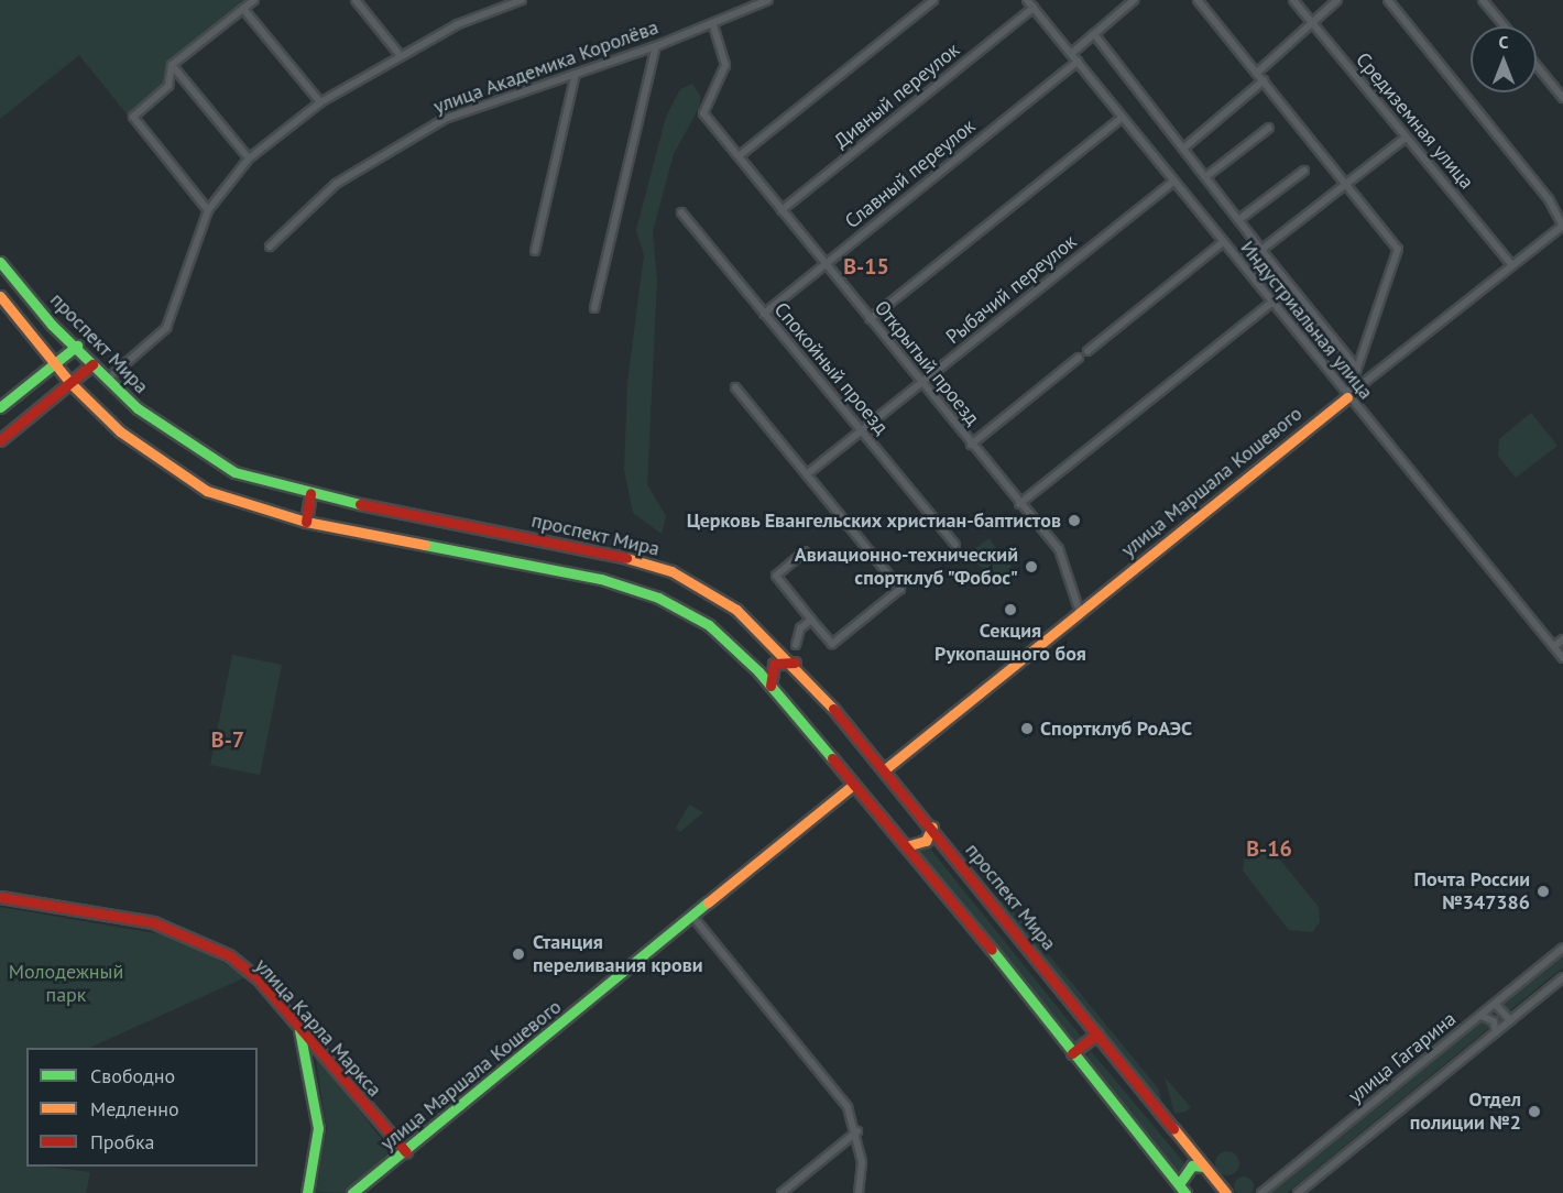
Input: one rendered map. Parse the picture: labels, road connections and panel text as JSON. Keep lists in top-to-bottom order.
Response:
{
  "streets": {
    "main road": ["проспект Мира", "улица Маршала Кошевого", "улица Карла Маркса"],
    "street": [
      "улица Академика Королёва",
      "Дивный переулок",
      "Средиземная улица",
      "Славный переулок",
      "Рыбачий переулок",
      "Индустриальная улица",
      "Открытый проезд",
      "Спокойный проезд",
      "улица Гагарина"
    ]
  },
  "crossings": [
    ["улица Академика Королёва", "Открытый проезд"],
    ["Дивный переулок", "Индустриальная улица"],
    ["Дивный переулок", "Открытый проезд"],
    ["Средиземная улица", "улица Маршала Кошевого"],
    ["Славный переулок", "Индустриальная улица"],
    ["Славный переулок", "Открытый проезд"],
    ["Славный переулок", "Спокойный проезд"],
    ["Рыбачий переулок", "Индустриальная улица"],
    ["Рыбачий переулок", "Открытый проезд"],
    ["Рыбачий переулок", "Спокойный проезд"],
    ["Индустриальная улица", "улица Маршала Кошевого"],
    ["проспект Мира", "улица Маршала Кошевого"],
    ["Открытый проезд", "улица Маршала Кошевого"],
    ["улица Маршала Кошевого", "улица Карла Маркса"]
  ],
  "districts": ["В-15", "В-7", "В-16"],
  "parks": ["Молодежный парк"],
  "places": [
    "Церковь Евангельских христиан-баптистов",
    "Авиационно-технический спортклуб \"Фобос\"",
    "Секция Рукопашного боя",
    "Спортклуб РоАЭС",
    "Почта России №347386",
    "Станция переливания крови",
    "Отдел полиции №2"
  ],
  "legend": ["Свободно", "Медленно", "Пробка"],
  "north": "top"
}
